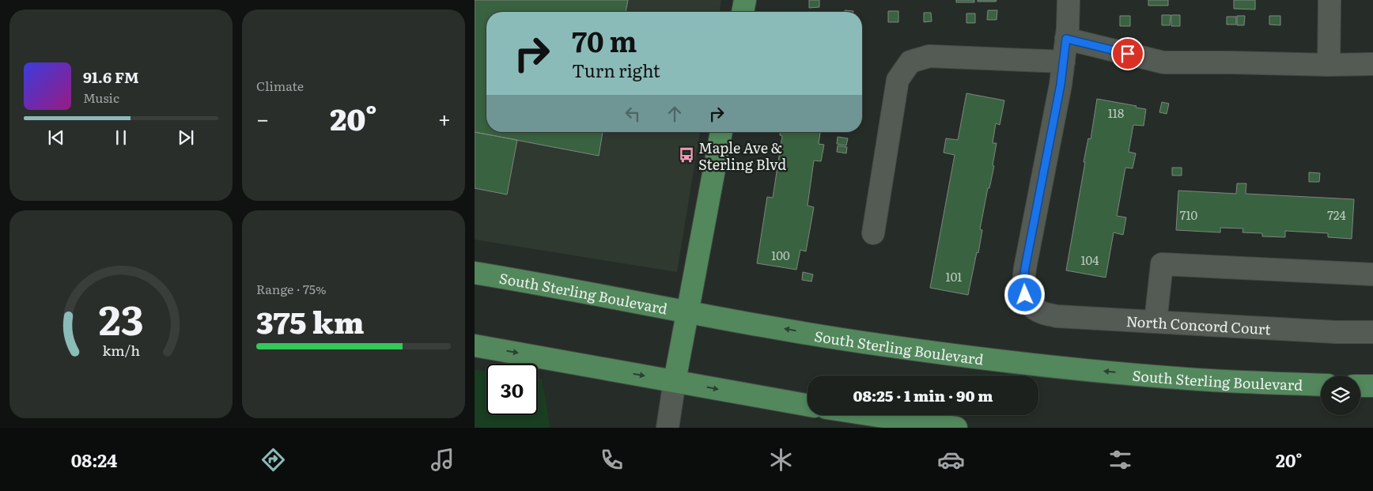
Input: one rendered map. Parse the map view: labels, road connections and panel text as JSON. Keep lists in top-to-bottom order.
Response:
{
  "streets": {
    "main road": ["South Sterling Boulevard"],
    "street": ["North Concord Court"]
  },
  "places": {
    "bus stop": ["Maple Ave & Sterling Blvd"]
  },
  "house_numbers": [
    "118",
    "710",
    "724",
    "100",
    "104",
    "101"
  ],
  "page": {
    "tile": [
      "Climate",
      ["Range · 75%", "375 km"]
    ],
    "turn": ["70 m", "Turn right"],
    "song": ["91.6 FM", "Music"],
    "heat": ["−", "20°", "+"],
    "limit": "30",
    "trip": "08:25 · 1 min · 90 m",
    "tabs": ["08:24", "20°"],
    "gauge": ["23", "km/h"]
  }
}
